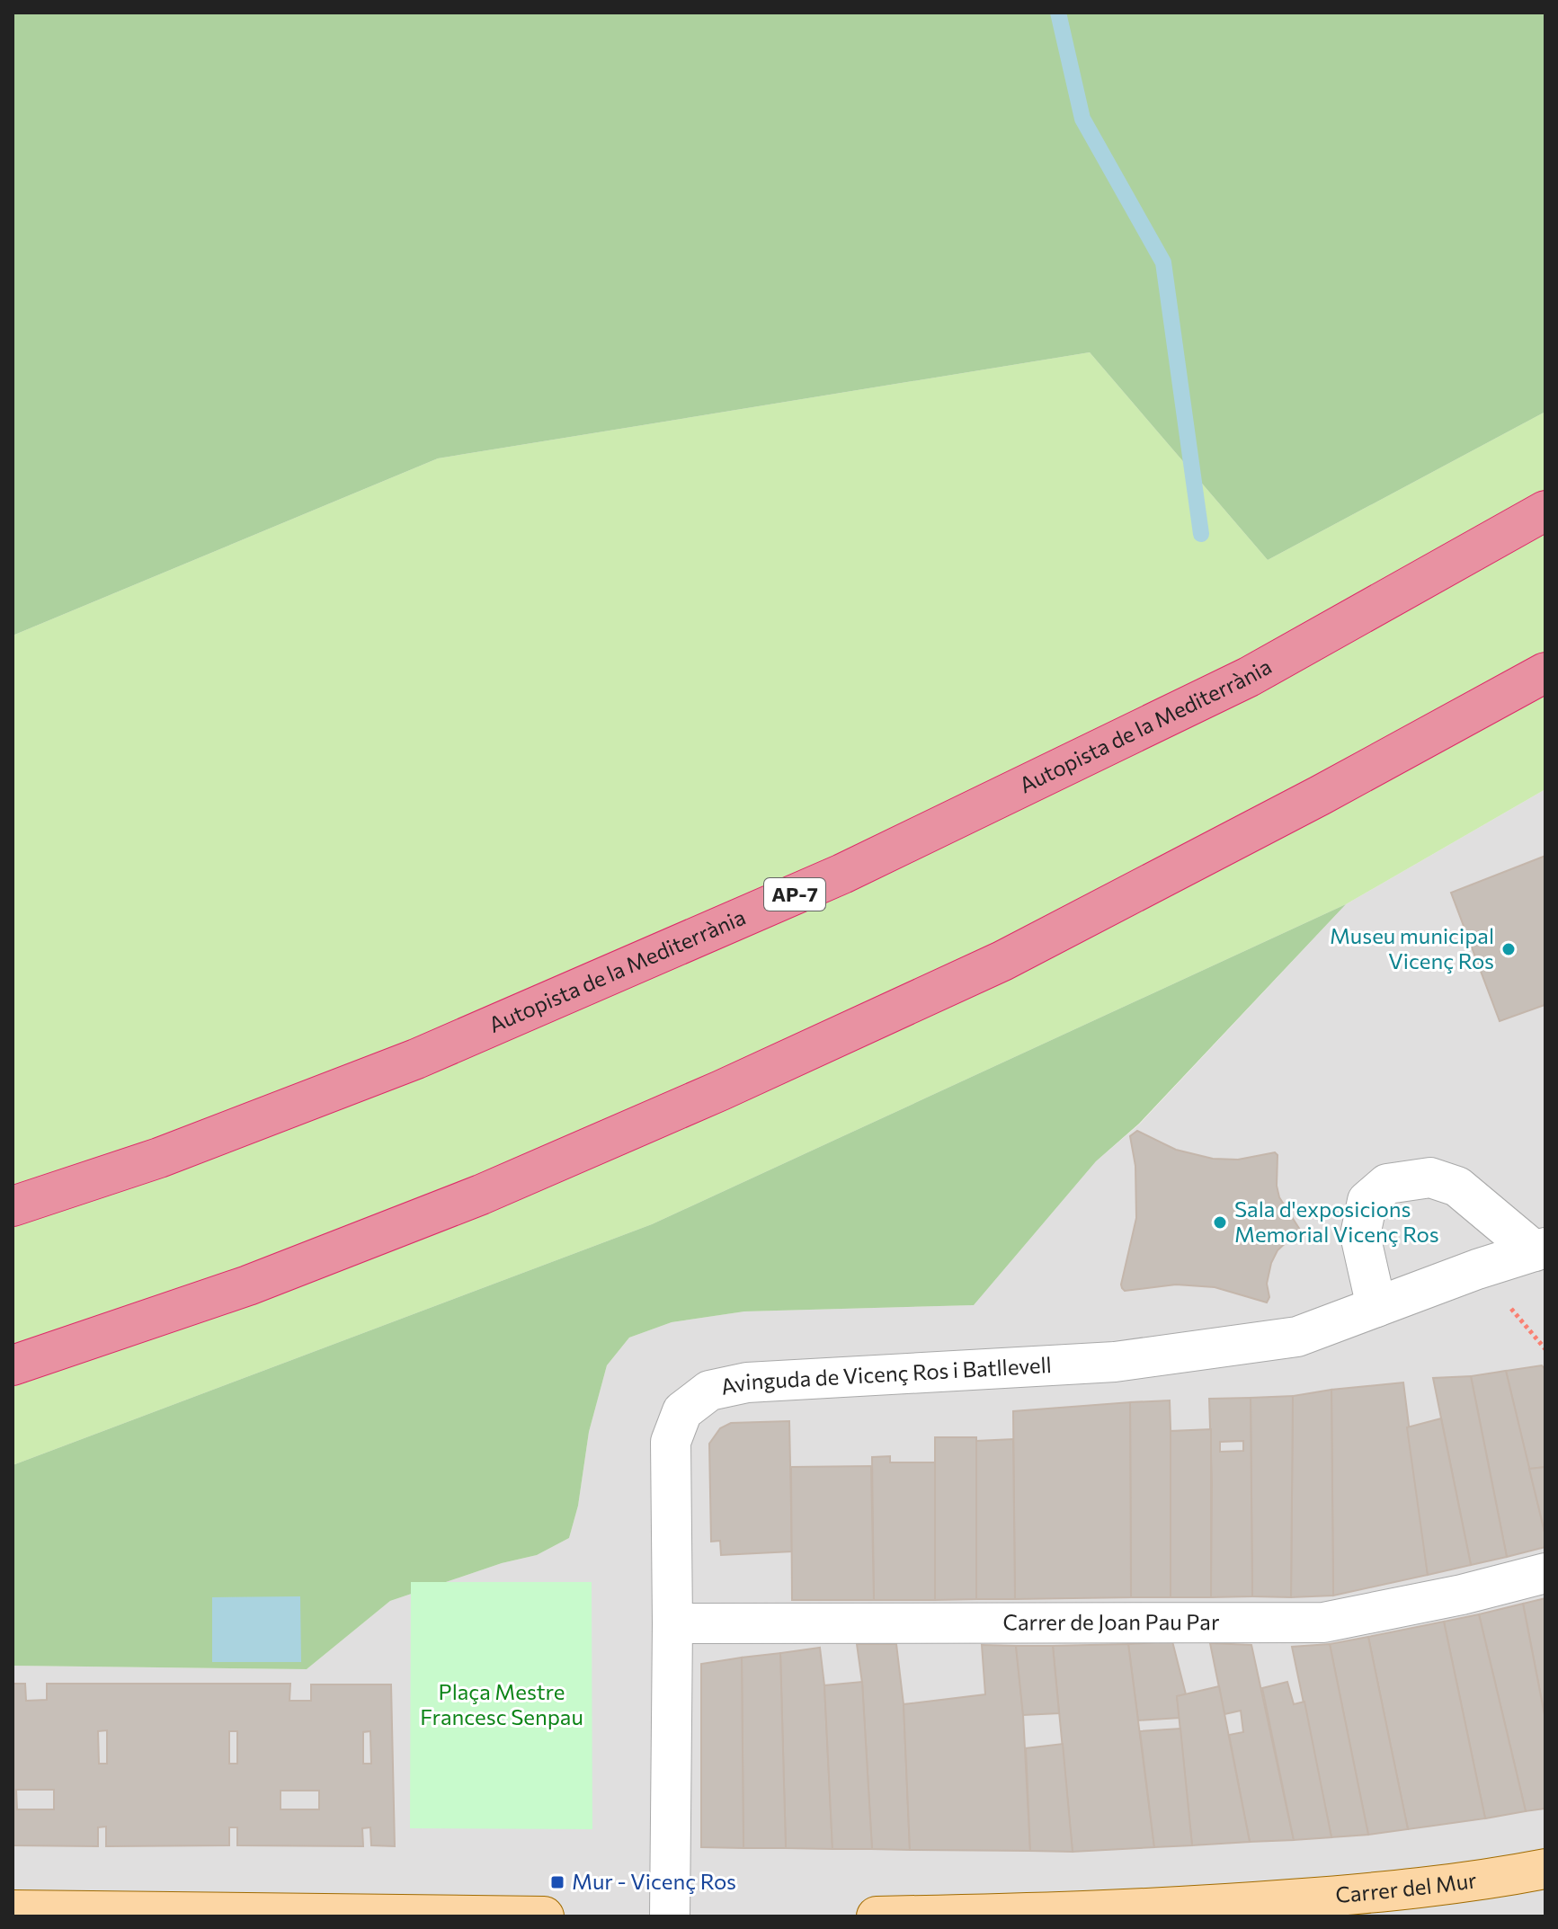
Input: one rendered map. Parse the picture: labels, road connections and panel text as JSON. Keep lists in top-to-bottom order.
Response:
{
  "streets": {
    "highway": ["Autopista de la Mediterrània", "AP-7"],
    "main road": ["Carrer del Mur"],
    "street": ["Avinguda de Vicenç Ros i Batllevell", "Carrer de Joan Pau Par"]
  },
  "crossings": [
    ["Avinguda de Vicenç Ros i Batllevell", "Carrer de Joan Pau Par"]
  ],
  "parks": ["Plaça Mestre Francesc Senpau"],
  "places": {
    "other": ["Museu municipal Vicenç Ros", "Sala d'exposicions Memorial Vicenç Ros"],
    "transit": ["Mur - Vicenç Ros"]
  }
}
